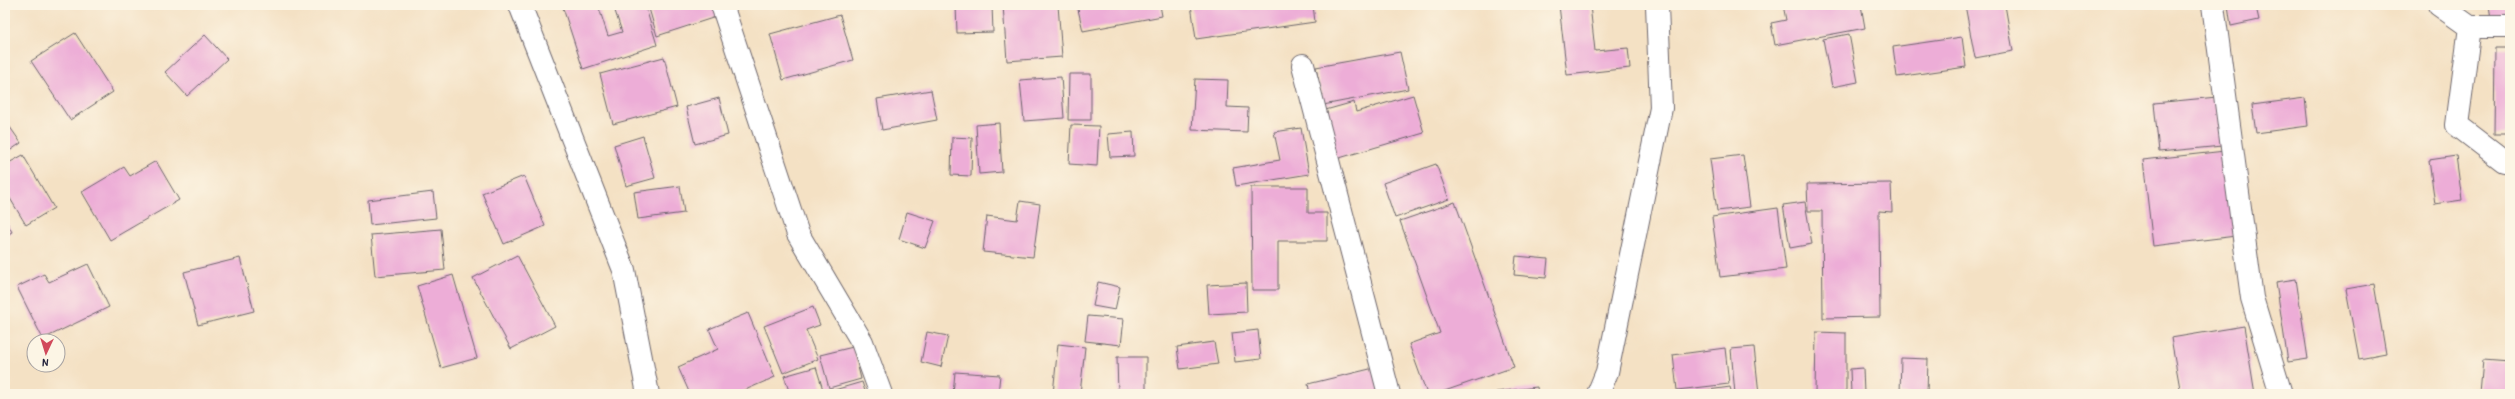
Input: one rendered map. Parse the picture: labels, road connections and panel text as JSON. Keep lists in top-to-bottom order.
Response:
{
  "north": "bottom"
}
